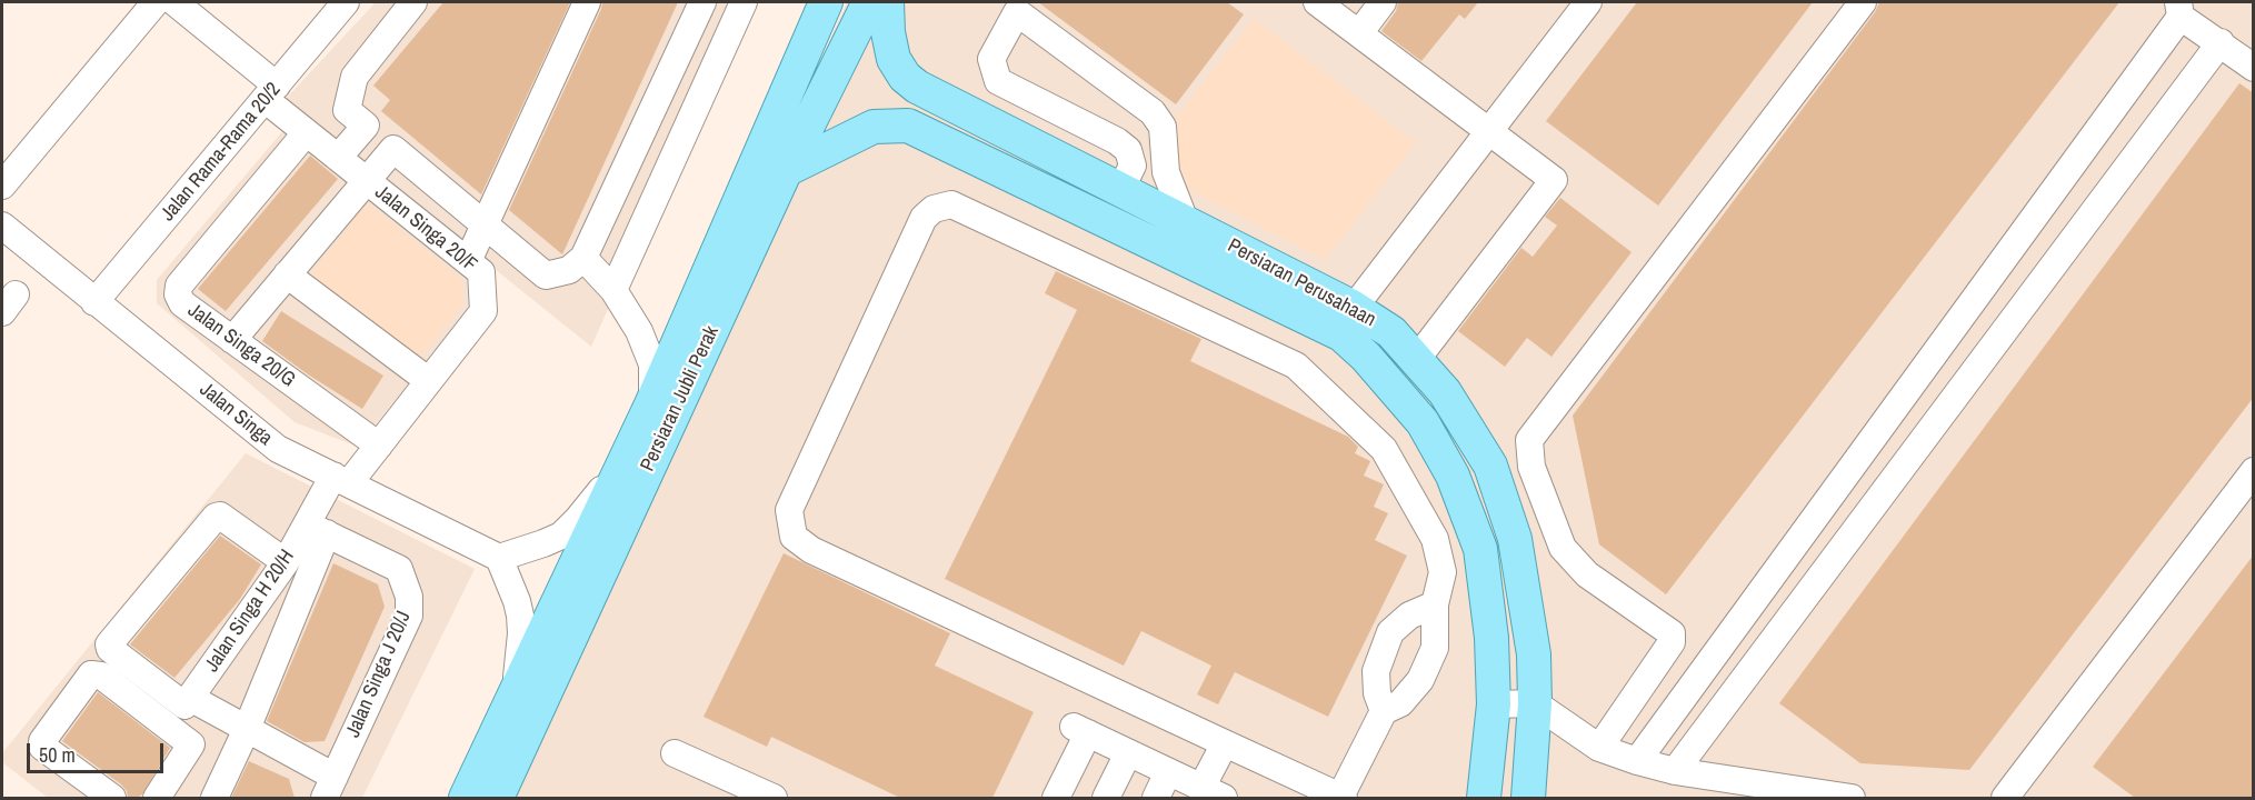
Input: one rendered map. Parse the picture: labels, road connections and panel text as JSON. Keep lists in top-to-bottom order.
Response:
{
  "streets": {
    "main road": ["Persiaran Perusahaan", "Persiaran Jubli Perak"],
    "street": [
      "Jalan Rama-Rama 20/2",
      "Jalan Singa 20/F",
      "Jalan Singa 20/G",
      "Jalan Singa",
      "Jalan Singa H 20/H",
      "Jalan Singa J 20/J"
    ]
  },
  "crossings": [
    ["Jalan Rama-Rama 20/2", "Jalan Singa 20/F"],
    ["Jalan Rama-Rama 20/2", "Jalan Singa"],
    ["Jalan Singa 20/F", "Jalan Singa 20/G"],
    ["Jalan Singa 20/F", "Jalan Singa"],
    ["Jalan Singa 20/F", "Jalan Singa H 20/H"],
    ["Jalan Singa 20/F", "Jalan Singa J 20/J"],
    ["Persiaran Perusahaan", "Persiaran Jubli Perak"],
    ["Jalan Singa H 20/H", "Jalan Singa J 20/J"]
  ],
  "scale_bar": "50 m"
}
